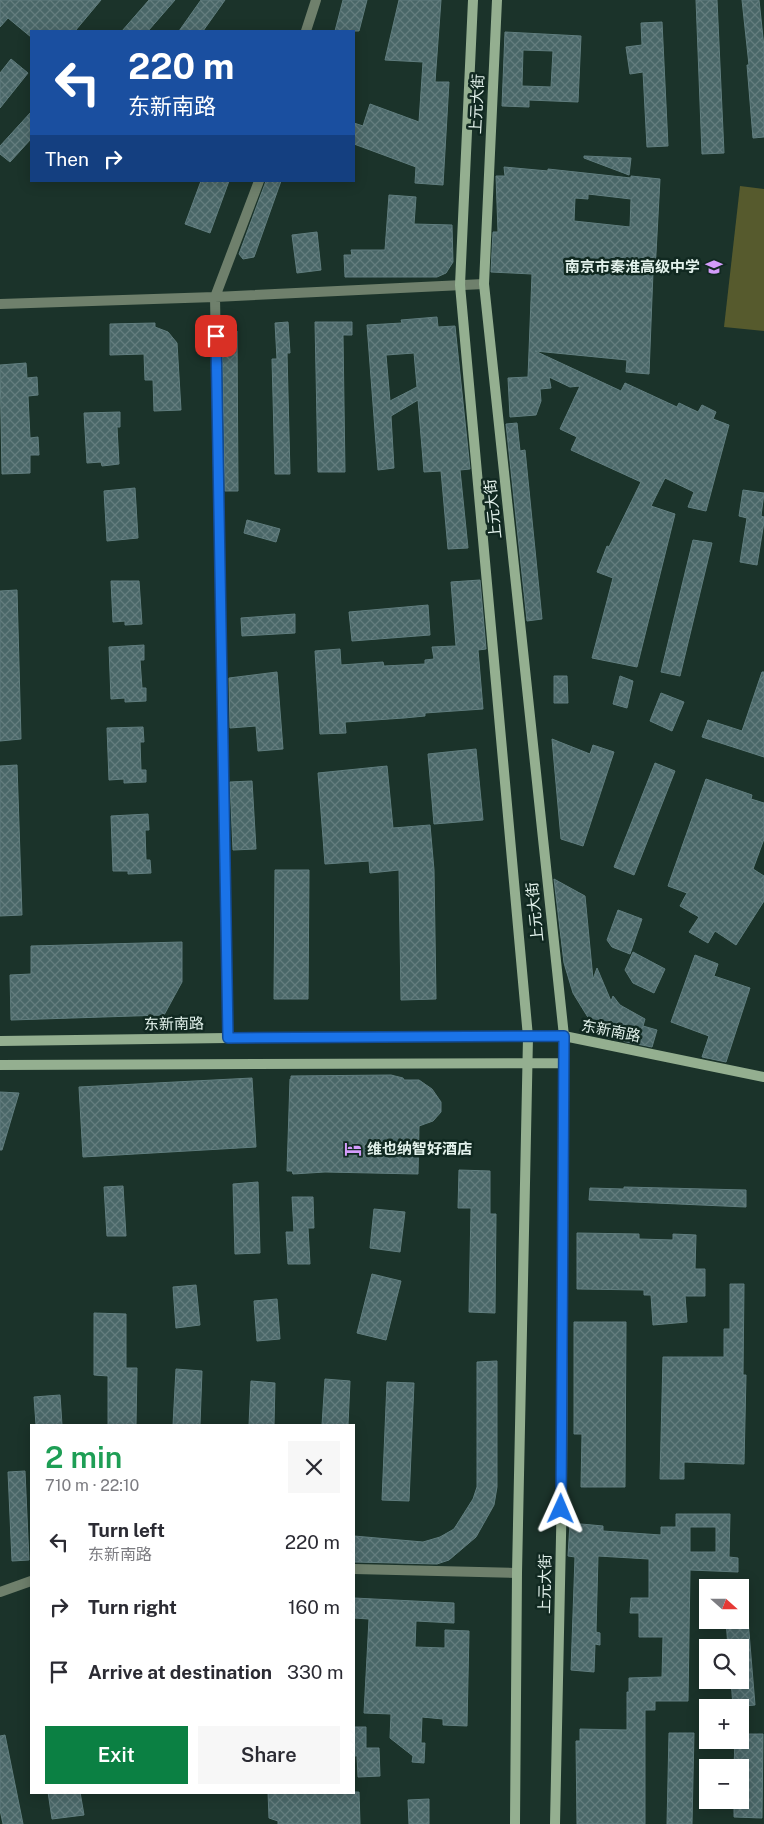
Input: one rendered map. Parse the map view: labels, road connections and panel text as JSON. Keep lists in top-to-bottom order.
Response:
{
  "streets": {
    "main road": ["上元大街", "东新南路"]
  },
  "crossings": [
    ["上元大街", "东新南路"]
  ],
  "places": {
    "school or university": ["南京市秦淮高级中学"],
    "hotel": ["维也纳智好酒店"]
  },
  "north": "right",
  "page": {
    "turn": ["220 m", "东新南路"],
    "then": "Then",
    "heading": ["2 min", "710 m · 22:10"],
    "list": [
      {
        "name": "Turn left",
        "note": "东新南路",
        "value": "220 m"
      },
      {
        "name": "Turn right",
        "value": "160 m"
      },
      {
        "name": "Arrive at destination",
        "value": "330 m"
      }
    ],
    "map_buttons": ["+", "−"],
    "buttons": ["Exit", "Share"]
  }
}
